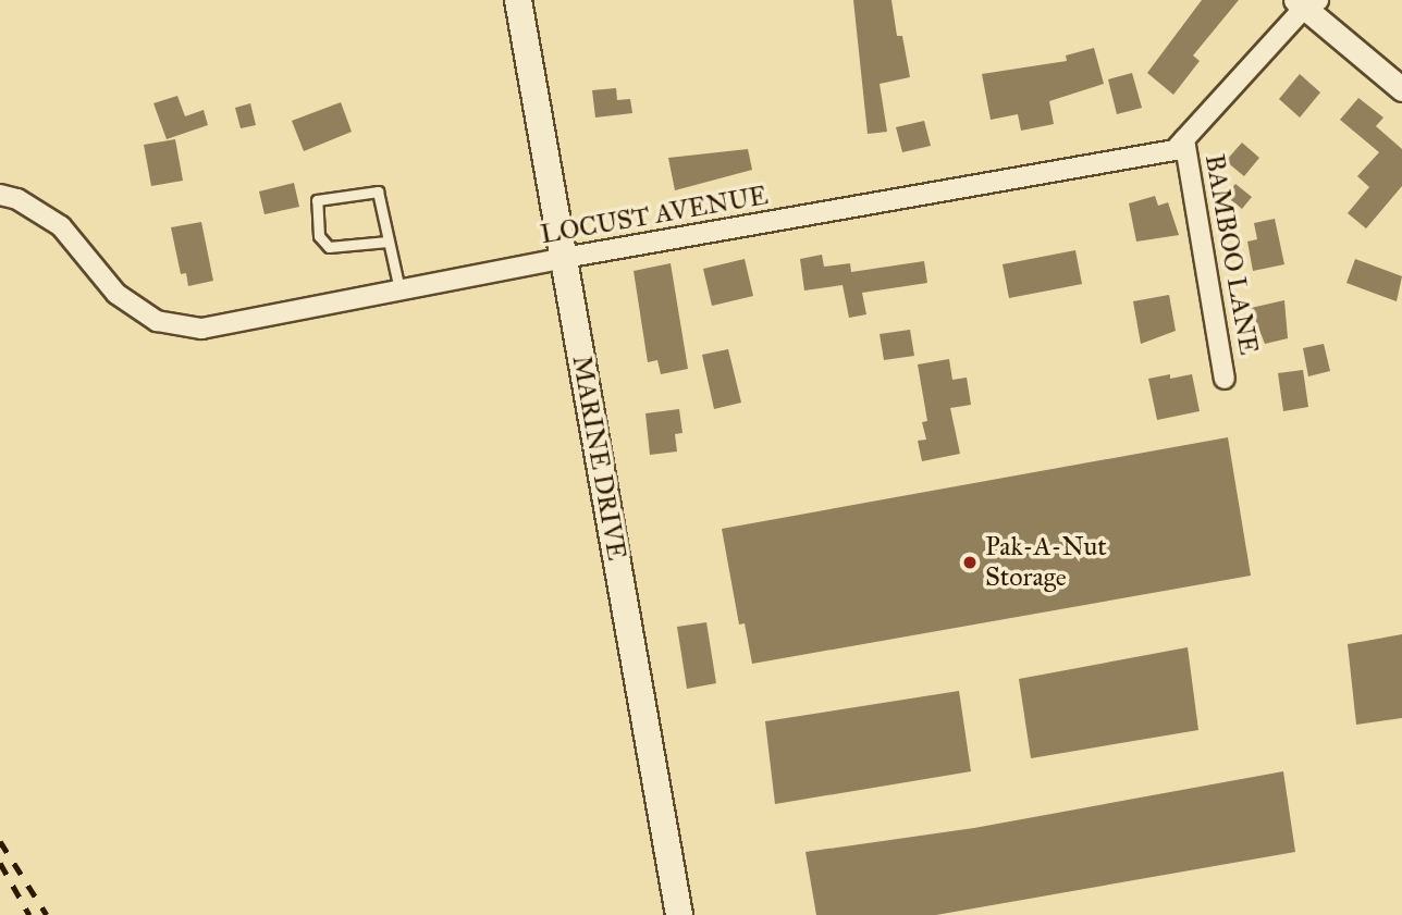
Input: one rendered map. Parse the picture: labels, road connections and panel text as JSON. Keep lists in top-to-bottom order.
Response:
{
  "streets": {
    "main road": ["MARINE DRIVE"],
    "street": ["LOCUST AVENUE", "BAMBOO LANE"]
  },
  "crossings": [
    ["LOCUST AVENUE", "BAMBOO LANE"],
    ["LOCUST AVENUE", "MARINE DRIVE"]
  ],
  "places": ["Pak-A-Nut Storage"]
}
